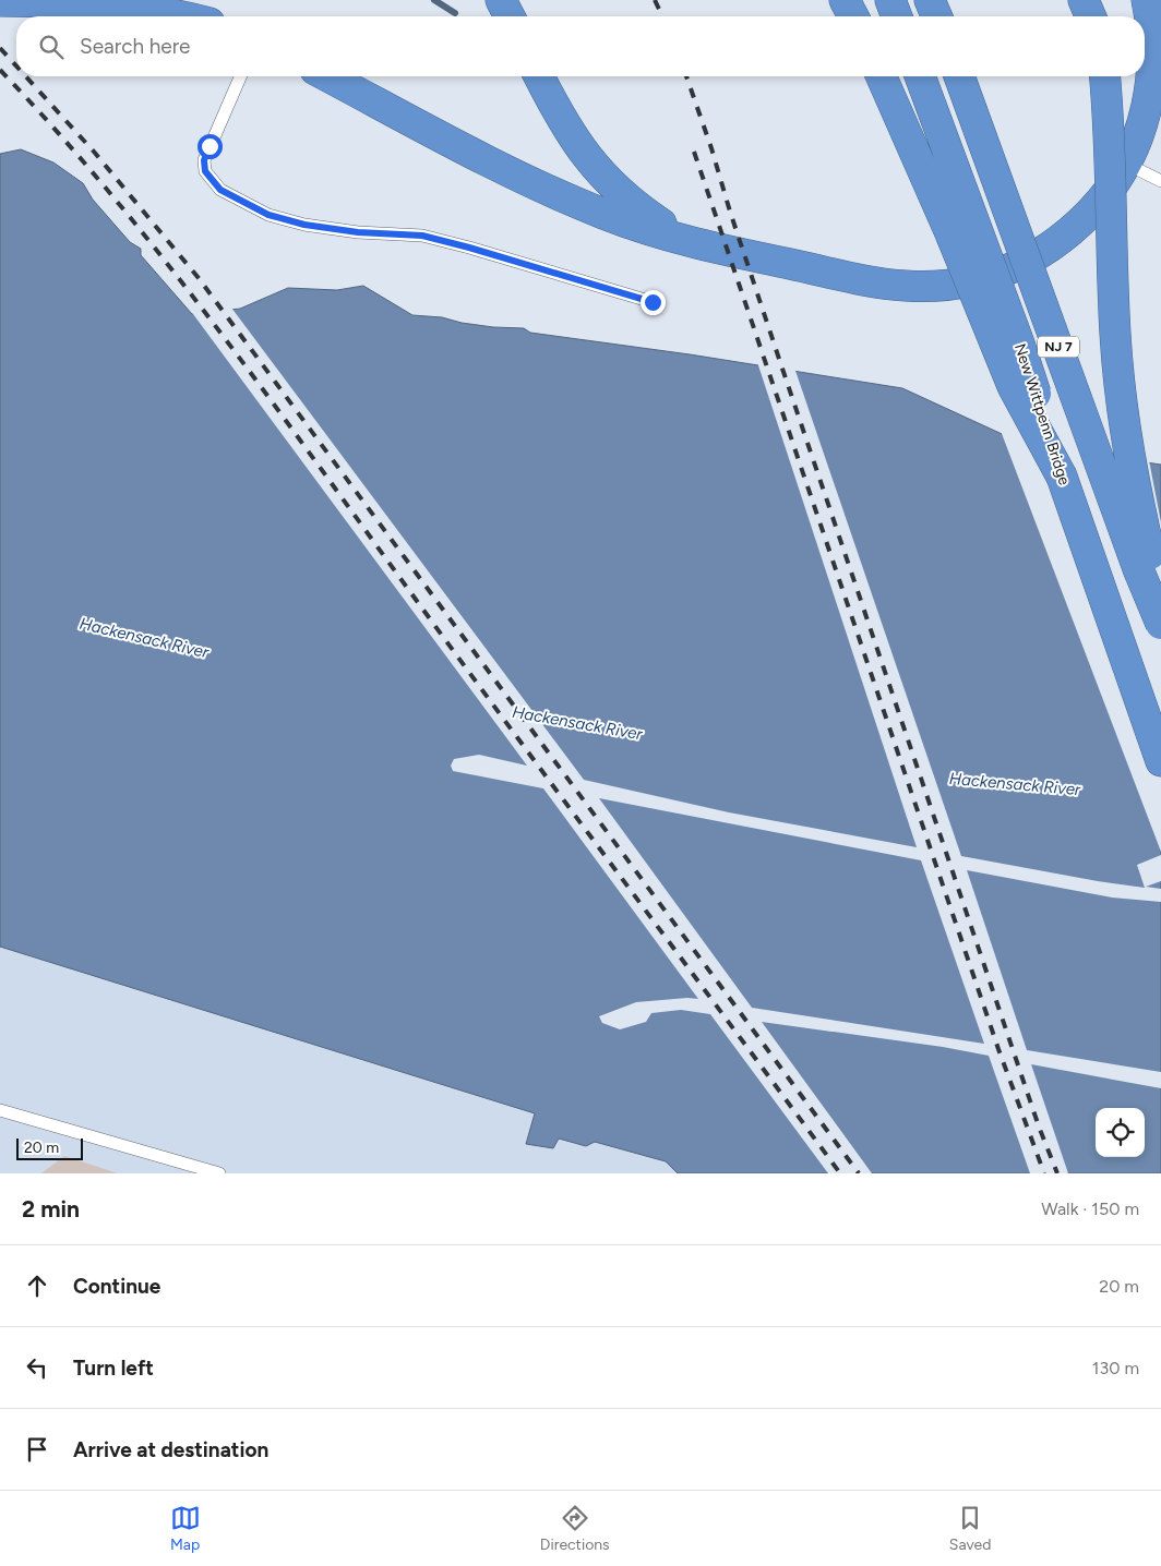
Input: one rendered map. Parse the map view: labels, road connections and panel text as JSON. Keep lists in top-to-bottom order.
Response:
{
  "streets": {
    "highway": ["NJ 7", "New Wittpenn Bridge"]
  },
  "water": ["Hackensack River"],
  "scale_bar": "20 m",
  "page": {
    "search": "Search here",
    "scale": "20 m",
    "heading": ["2 min", "Walk · 150 m"],
    "list": [
      ["Continue", "20 m"],
      ["Turn left", "130 m"],
      "Arrive at destination"
    ],
    "nav": ["Map", "Directions", "Saved"]
  }
}
